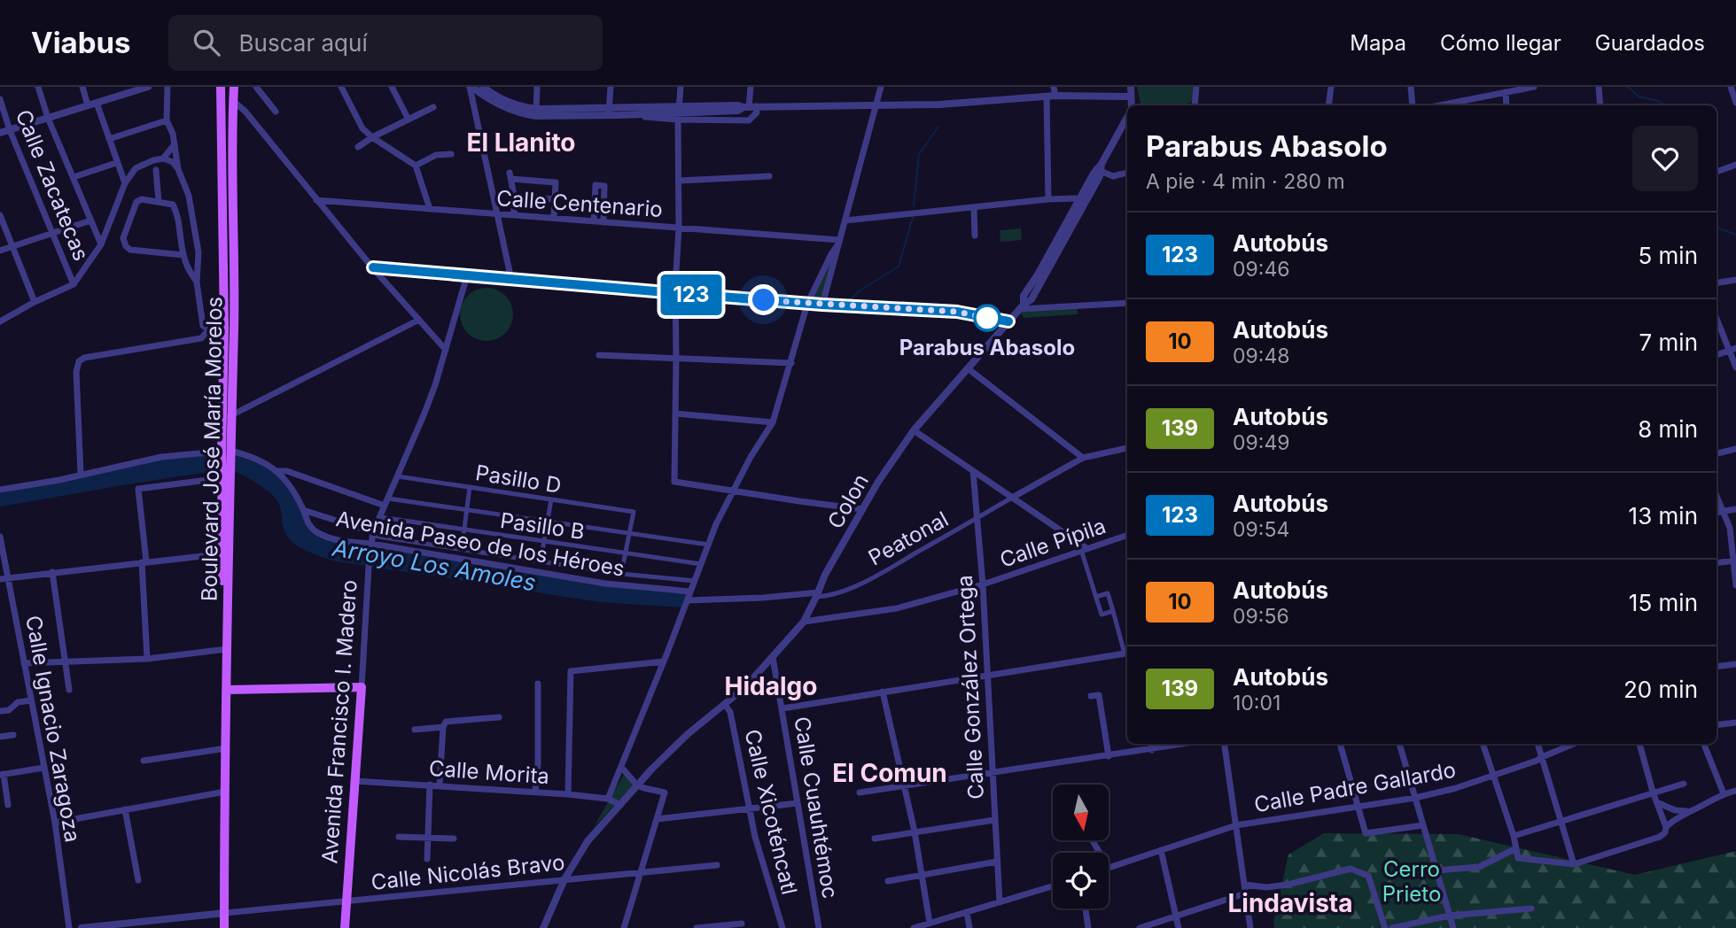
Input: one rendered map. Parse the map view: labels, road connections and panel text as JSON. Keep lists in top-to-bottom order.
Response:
{
  "streets": {
    "main road": ["Boulevard José María Morelos", "Avenida Francisco I. Madero"],
    "street": [
      "Calle Zacatecas",
      "Calle Centenario",
      "Pasillo D",
      "Colon",
      "Pasillo B",
      "Peatonal",
      "Calle Pípila",
      "Avenida Paseo de los Héroes",
      "Calle González Ortega",
      "Calle Ignacio Zaragoza",
      "Calle Morita",
      "Calle Padre Gallardo",
      "Calle Cuauhtémoc",
      "Calle Xicoténcatl",
      "Calle Nicolás Bravo"
    ]
  },
  "crossings": [
    ["Boulevard José María Morelos", "Avenida Paseo de los Héroes"],
    ["Boulevard José María Morelos", "Calle Nicolás Bravo"],
    ["Pasillo D", "Avenida Francisco I. Madero"],
    ["Colon", "Peatonal"],
    ["Colon", "Calle Pípila"],
    ["Colon", "Calle Morita"],
    ["Colon", "Calle Cuauhtémoc"],
    ["Colon", "Calle Xicoténcatl"],
    ["Colon", "Calle Nicolás Bravo"],
    ["Pasillo B", "Avenida Francisco I. Madero"],
    ["Peatonal", "Calle González Ortega"],
    ["Calle Pípila", "Calle González Ortega"],
    ["Avenida Paseo de los Héroes", "Avenida Francisco I. Madero"],
    ["Avenida Francisco I. Madero", "Calle Morita"],
    ["Avenida Francisco I. Madero", "Calle Nicolás Bravo"]
  ],
  "districts": [
    "El Llanito",
    "Hidalgo",
    "El Comun",
    "Lindavista"
  ],
  "water": ["Arroyo Los Amoles"],
  "parks": ["Cerro Prieto"],
  "places": ["Parabus Abasolo"],
  "lines": ["bus line 123"],
  "north": "bottom",
  "page": {
    "header": "Viabus",
    "search": "Buscar aquí",
    "nav": ["Mapa", "Cómo llegar", "Guardados"],
    "on_map": "123",
    "heading": ["Parabus Abasolo", "A pie · 4 min · 280 m"],
    "list": [
      {
        "mark": "123",
        "name": "Autobús",
        "note": "09:46",
        "value": "5 min"
      },
      {
        "mark": "10",
        "name": "Autobús",
        "note": "09:48",
        "value": "7 min"
      },
      {
        "mark": "139",
        "name": "Autobús",
        "note": "09:49",
        "value": "8 min"
      },
      {
        "mark": "123",
        "name": "Autobús",
        "note": "09:54",
        "value": "13 min"
      },
      {
        "mark": "10",
        "name": "Autobús",
        "note": "09:56",
        "value": "15 min"
      },
      {
        "mark": "139",
        "name": "Autobús",
        "note": "10:01",
        "value": "20 min"
      }
    ]
  }
}
